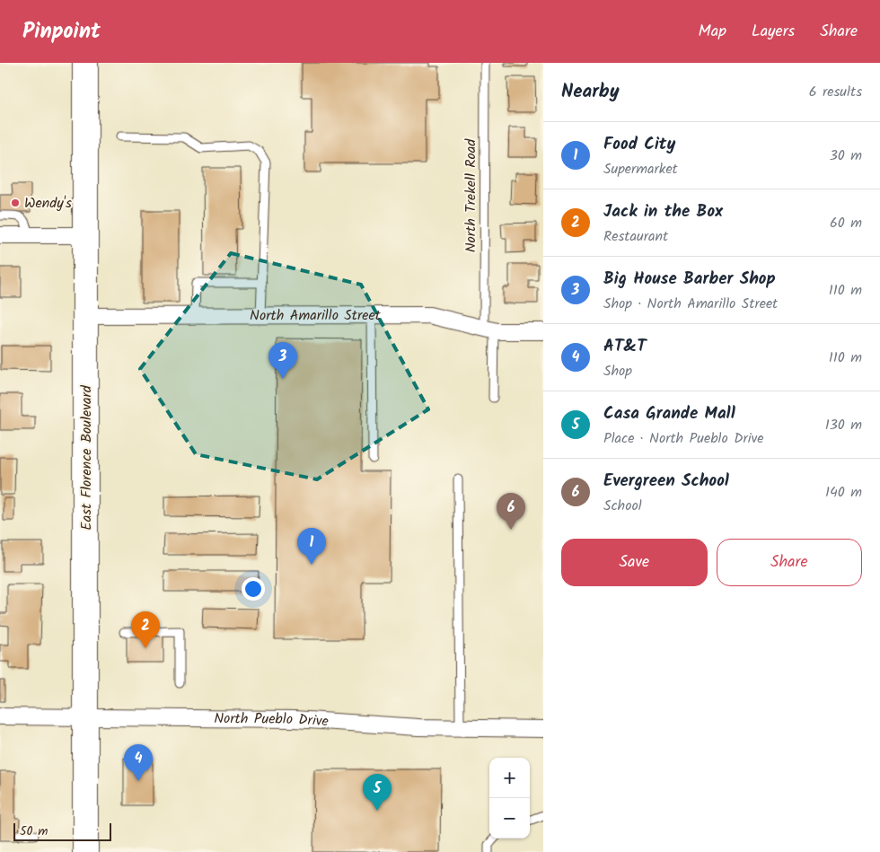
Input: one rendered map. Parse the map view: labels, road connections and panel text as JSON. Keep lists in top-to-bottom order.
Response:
{
  "streets": {
    "main road": ["East Florence Boulevard"],
    "street": ["North Amarillo Street", "North Pueblo Drive"],
    "lane": ["North Trekell Road"]
  },
  "crossings": [
    ["North Trekell Road", "North Amarillo Street"],
    ["North Amarillo Street", "East Florence Boulevard"],
    ["East Florence Boulevard", "North Pueblo Drive"]
  ],
  "places": ["Wendy's"],
  "scale_bar": "50 m",
  "page": {
    "header": "Pinpoint",
    "nav": ["Map", "Layers", "Share"],
    "heading": ["Nearby", "6 results"],
    "list": [
      {
        "mark": "1",
        "name": "Food City",
        "note": "Supermarket",
        "value": "30 m"
      },
      {
        "mark": "2",
        "name": "Jack in the Box",
        "note": "Restaurant",
        "value": "60 m"
      },
      {
        "mark": "3",
        "name": "Big House Barber Shop",
        "note": "Shop · North Amarillo Street",
        "value": "110 m"
      },
      {
        "mark": "4",
        "name": "AT&T",
        "note": "Shop",
        "value": "110 m"
      },
      {
        "mark": "5",
        "name": "Casa Grande Mall",
        "note": "Place · North Pueblo Drive",
        "value": "130 m"
      },
      {
        "mark": "6",
        "name": "Evergreen School",
        "note": "School",
        "value": "140 m"
      }
    ],
    "pins": [
      "3",
      "6",
      "1",
      "2",
      "4",
      "5"
    ],
    "buttons": ["Save", "Share"],
    "map_buttons": ["+", "−"],
    "scale": "50 m"
  }
}
